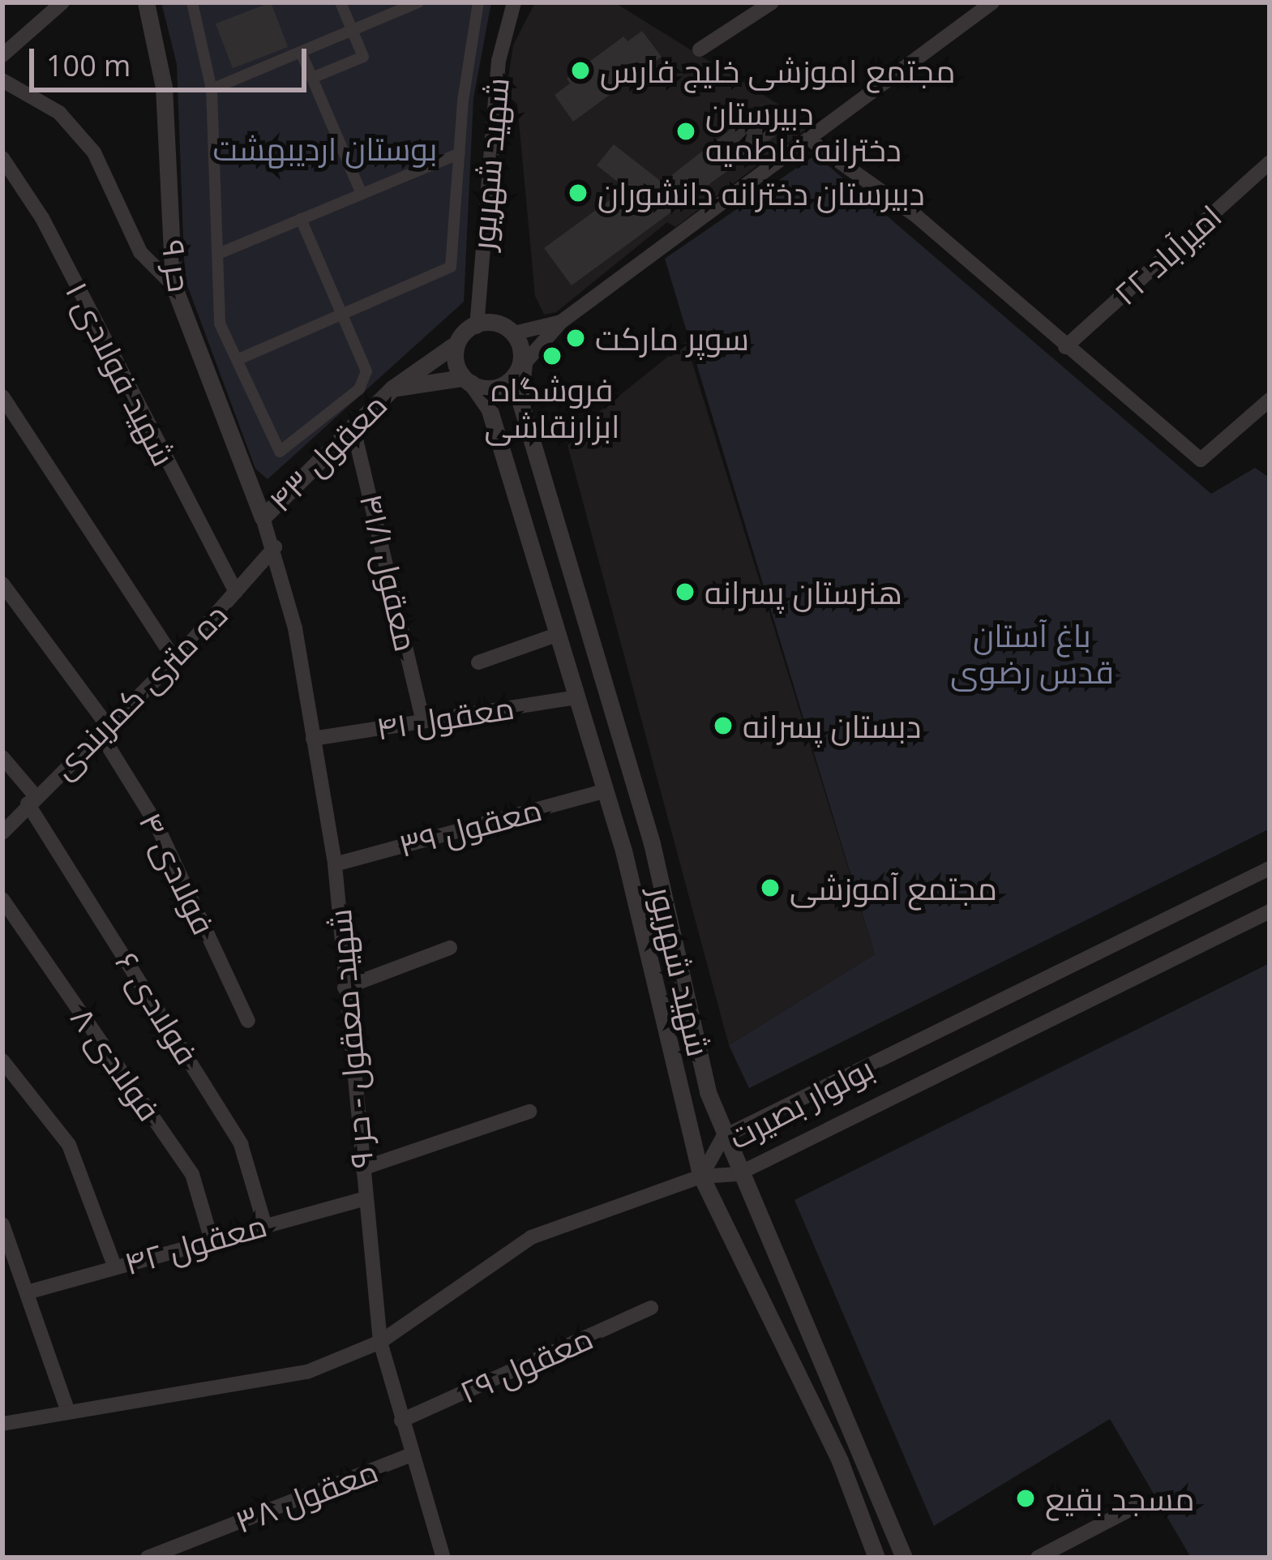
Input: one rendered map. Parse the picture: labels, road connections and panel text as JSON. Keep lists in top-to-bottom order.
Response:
{
  "streets": {
    "street": [
      "شهید شهریور",
      "امیرآباد ۲۲",
      "حر ۹",
      "شهید فولادی ۱",
      "معقول ۴۳",
      "معقول ۴۱/۱",
      "ده متری کمربندی",
      "معقول ۴۱",
      "معقول ۳۹",
      "فولادی ۴",
      "فولادی ۶",
      "شهید معقول - حر ۹",
      "فولادی ۸",
      "بولوار بصیرت",
      "معقول ۴۲",
      "معقول ۲۹",
      "معقول ۳۸"
    ]
  },
  "crossings": [
    ["شهید شهریور", "معقول ۴۳"],
    ["شهید شهریور", "معقول ۴۱"],
    ["شهید شهریور", "معقول ۳۹"],
    ["شهید شهریور", "بولوار بصیرت"],
    ["حر ۹", "معقول ۴۳"],
    ["حر ۹", "شهید معقول - حر ۹"],
    ["شهید فولادی ۱", "ده متری کمربندی"],
    ["معقول ۴۳", "معقول ۴۱/۱"],
    ["معقول ۴۳", "شهید معقول - حر ۹"],
    ["معقول ۴۱/۱", "معقول ۴۱"],
    ["ده متری کمربندی", "فولادی ۴"],
    ["ده متری کمربندی", "فولادی ۶"],
    ["ده متری کمربندی", "شهید معقول - حر ۹"],
    ["معقول ۴۱", "شهید معقول - حر ۹"],
    ["معقول ۳۹", "شهید معقول - حر ۹"],
    ["فولادی ۶", "معقول ۴۲"],
    ["شهید معقول - حر ۹", "معقول ۴۲"],
    ["شهید معقول - حر ۹", "معقول ۲۹"],
    ["شهید معقول - حر ۹", "معقول ۳۸"],
    ["فولادی ۸", "معقول ۴۲"]
  ],
  "parks": ["بوستان اردیبهشت", "باغ آستان قدس رضوی"],
  "places": [
    "مجتمع اموزشی خلیج فارس",
    "دبیرستان دخترانه فاطمیه",
    "دبیرستان دخترانه دانشوران",
    "سوپر مارکت",
    "فروشگاه ابزارنقاشی",
    "هنرستان پسرانه",
    "دبستان پسرانه",
    "مجتمع آموزشی",
    "مسجد بقیع"
  ],
  "scale_bar": "100 m"
}
